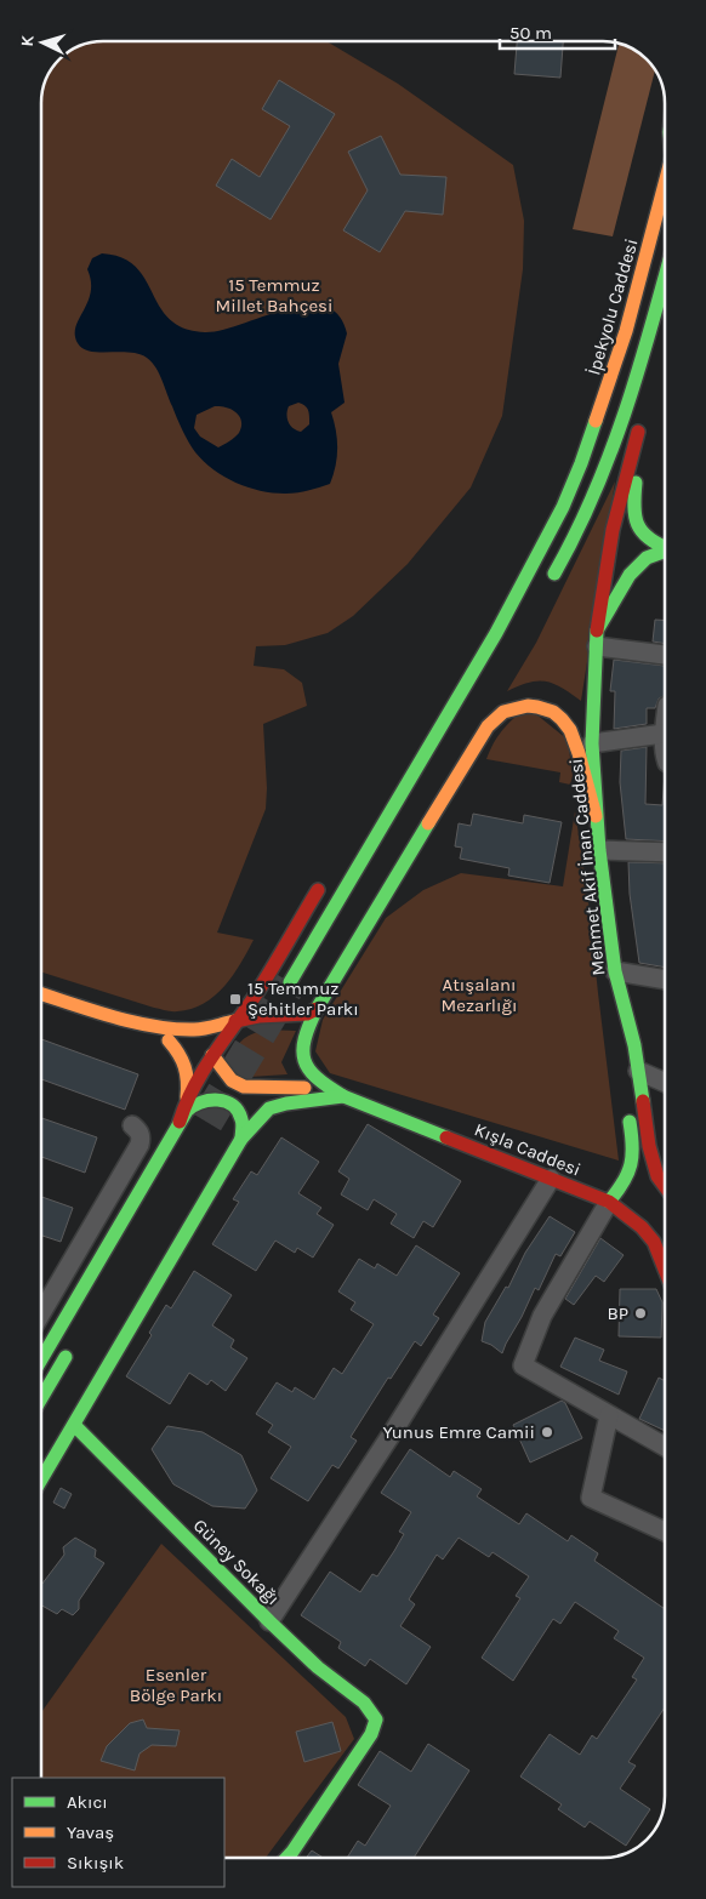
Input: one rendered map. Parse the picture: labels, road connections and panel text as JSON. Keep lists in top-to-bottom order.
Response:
{
  "streets": {
    "main road": [
      "İpekyolu Caddesi",
      "Mehmet Akif İnan Caddesi",
      "Kışla Caddesi",
      "Güney Sokağı"
    ]
  },
  "parks": ["15 Temmuz Millet Bahçesi", "Atışalanı Mezarlığı", "Esenler Bölge Parkı"],
  "places": {
    "transit": ["15 Temmuz Şehitler Parkı"],
    "other": ["BP", "Yunus Emre Camii"]
  },
  "legend": ["Akıcı", "Yavaş", "Sıkışık"],
  "scale_bar": "50 m",
  "north": "left"
}
